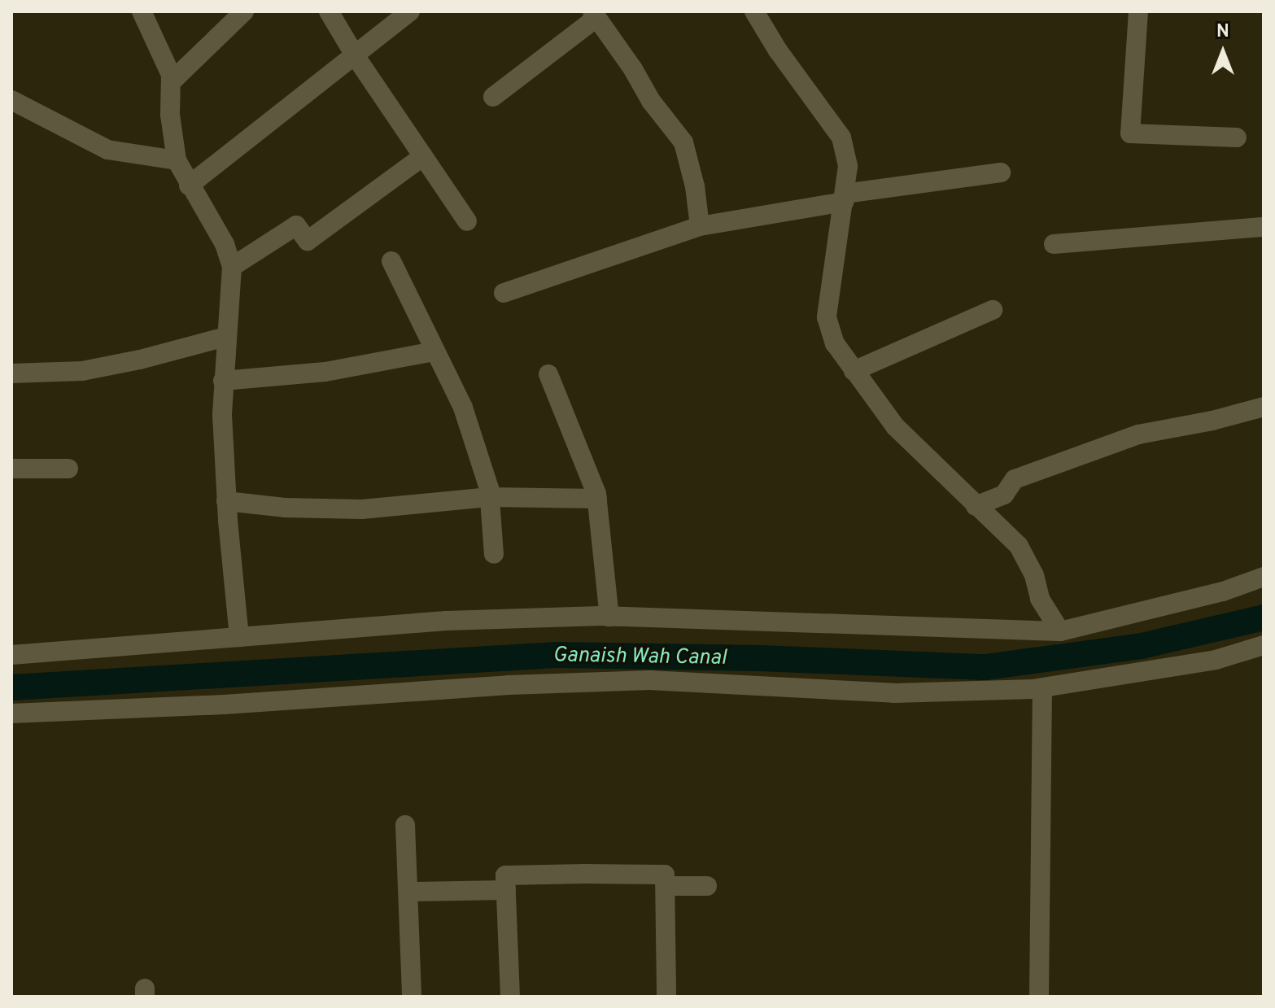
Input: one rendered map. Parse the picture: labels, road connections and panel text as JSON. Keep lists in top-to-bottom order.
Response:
{
  "water": ["Ganaish Wah Canal"],
  "north": "top"
}
